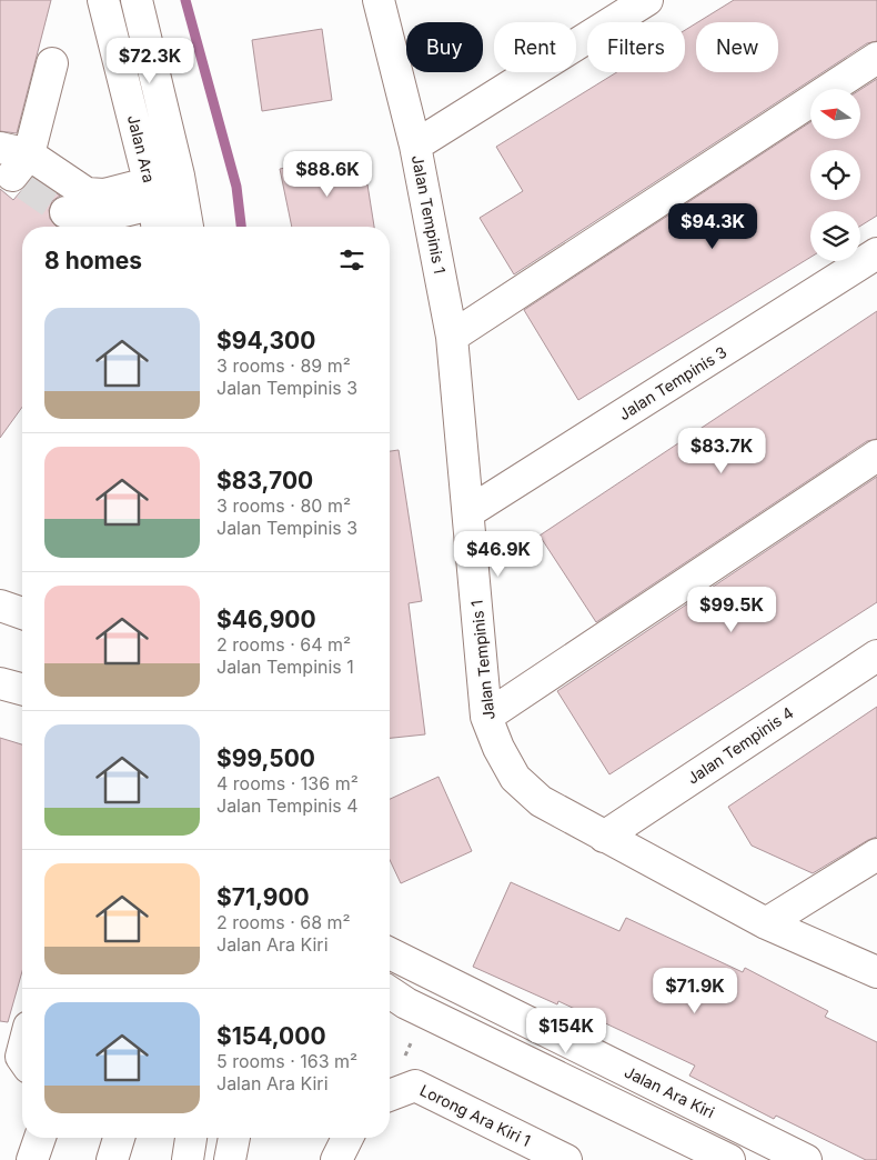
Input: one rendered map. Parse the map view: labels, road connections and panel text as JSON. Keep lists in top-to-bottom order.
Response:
{
  "streets": {
    "street": [
      "Jalan Ara",
      "Jalan Tempinis 1",
      "Jalan Tempinis 3",
      "Jalan Tempinis 4",
      "Jalan Ara Kiri",
      "Lorong Ara Kiri 1"
    ]
  },
  "crossings": [
    ["Jalan Tempinis 1", "Jalan Tempinis 3"],
    ["Jalan Tempinis 1", "Jalan Tempinis 4"]
  ],
  "north": "left",
  "page": {
    "chip": [
      "Buy",
      "Rent",
      "Filters",
      "New"
    ],
    "price": [
      "$72.3K",
      "$88.6K",
      "$94.3K",
      "$83.7K",
      "$46.9K",
      "$99.5K",
      "$71.9K",
      "$154K"
    ],
    "heading": "8 homes",
    "list": [
      {
        "name": "$94,300",
        "note": "3 rooms · 89 m² · Jalan Tempinis 3"
      },
      {
        "name": "$83,700",
        "note": "3 rooms · 80 m² · Jalan Tempinis 3"
      },
      {
        "name": "$46,900",
        "note": "2 rooms · 64 m² · Jalan Tempinis 1"
      },
      {
        "name": "$99,500",
        "note": "4 rooms · 136 m² · Jalan Tempinis 4"
      },
      {
        "name": "$71,900",
        "note": "2 rooms · 68 m² · Jalan Ara Kiri"
      },
      {
        "name": "$154,000",
        "note": "5 rooms · 163 m² · Jalan Ara Kiri"
      }
    ]
  }
}
